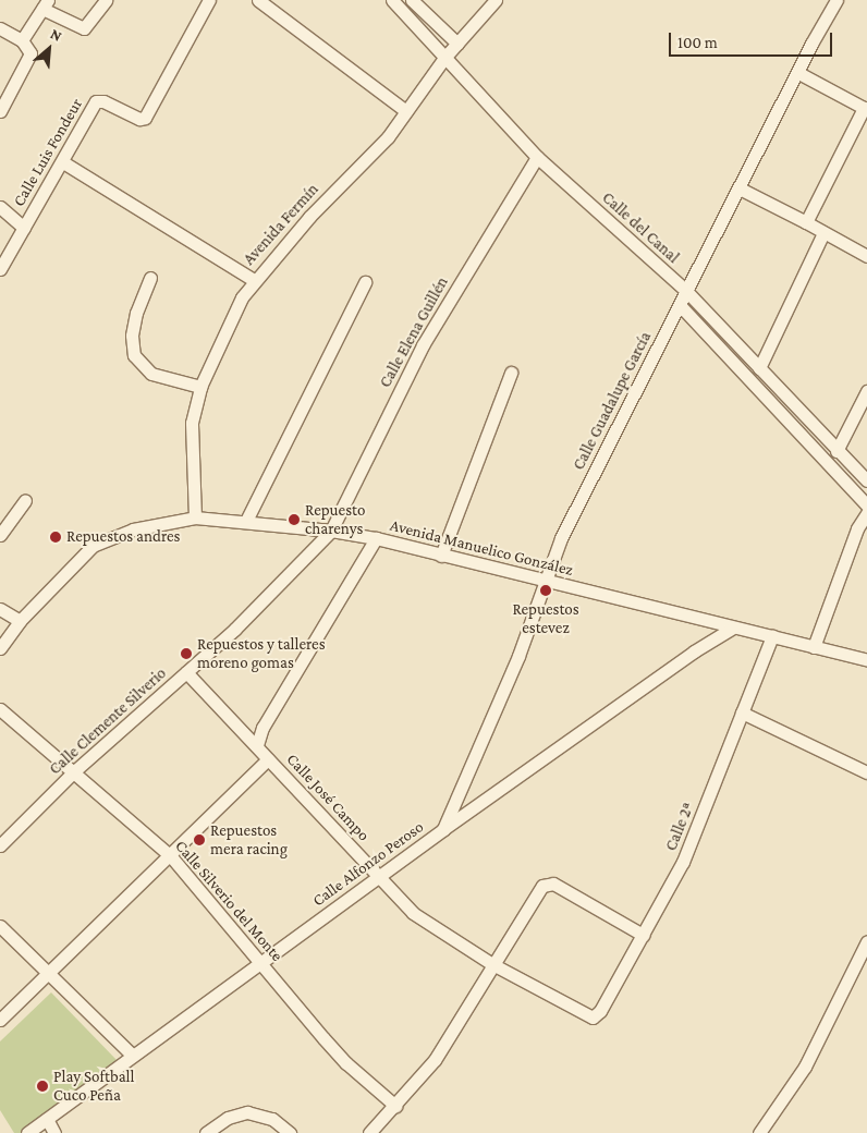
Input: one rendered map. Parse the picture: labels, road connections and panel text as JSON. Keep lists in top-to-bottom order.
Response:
{
  "streets": {
    "street": [
      "Calle Luis Fondeur",
      "Avenida Fermín",
      "Calle del Canal",
      "Calle Elena Guillén",
      "Calle Guadalupe García",
      "Avenida Manuelico González",
      "Calle Clemente Silverio",
      "Calle José Campo",
      "Calle 2ª",
      "Calle Alfonzo Peroso",
      "Calle Silverio del Monte"
    ]
  },
  "crossings": [
    ["Avenida Fermín", "Calle del Canal"],
    ["Avenida Fermín", "Avenida Manuelico González"],
    ["Calle del Canal", "Calle Elena Guillén"],
    ["Calle del Canal", "Calle Guadalupe García"],
    ["Calle Elena Guillén", "Avenida Manuelico González"],
    ["Calle Elena Guillén", "Calle Clemente Silverio"],
    ["Calle Guadalupe García", "Avenida Manuelico González"],
    ["Calle Guadalupe García", "Calle Alfonzo Peroso"],
    ["Avenida Manuelico González", "Calle Clemente Silverio"],
    ["Avenida Manuelico González", "Calle 2ª"],
    ["Avenida Manuelico González", "Calle Alfonzo Peroso"],
    ["Calle Clemente Silverio", "Calle José Campo"],
    ["Calle Clemente Silverio", "Calle Silverio del Monte"],
    ["Calle José Campo", "Calle 2ª"],
    ["Calle José Campo", "Calle Alfonzo Peroso"],
    ["Calle Alfonzo Peroso", "Calle Silverio del Monte"]
  ],
  "places": [
    "Repuesto charenys",
    "Repuestos andres",
    "Repuestos estevez",
    "Repuestos y talleres moreno gomas",
    "Repuestos mera racing",
    "Play Softball Cuco Peña"
  ],
  "scale_bar": "100 m",
  "north": "top right"
}
